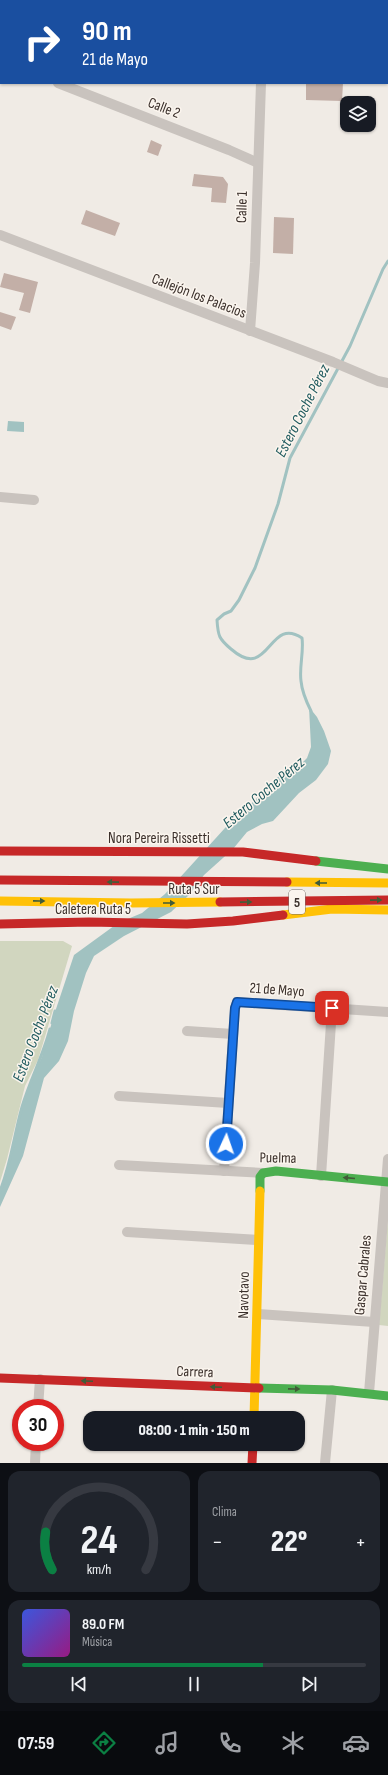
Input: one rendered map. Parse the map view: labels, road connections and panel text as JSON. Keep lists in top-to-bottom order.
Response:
{
  "streets": {
    "main road": [
      "Nora Pereira Rissetti",
      "Ruta 5 Sur",
      "5",
      "Caletera Ruta 5",
      "Puelma",
      "Navotavo",
      "Carrera"
    ],
    "street": [
      "Calle 2",
      "Calle 1",
      "Callejón los Palacios",
      "21 de Mayo",
      "Gaspar Cabrales"
    ]
  },
  "crossings": [
    ["Calle 2", "Calle 1"],
    ["Calle 1", "Callejón los Palacios"],
    ["Puelma", "Gaspar Cabrales"],
    ["Puelma", "Navotavo"],
    ["Gaspar Cabrales", "Carrera"],
    ["Navotavo", "Carrera"]
  ],
  "water": ["Estero Coche Pérez"],
  "page": {
    "turn": ["90 m", "21 de Mayo"],
    "limit": "30",
    "trip": "08:00 · 1 min · 150 m",
    "tile": "Clima",
    "heat": ["−", "22°", "+"],
    "song": ["89.0 FM", "Música"],
    "tabs": "07:59",
    "gauge": ["24", "km/h"]
  }
}
